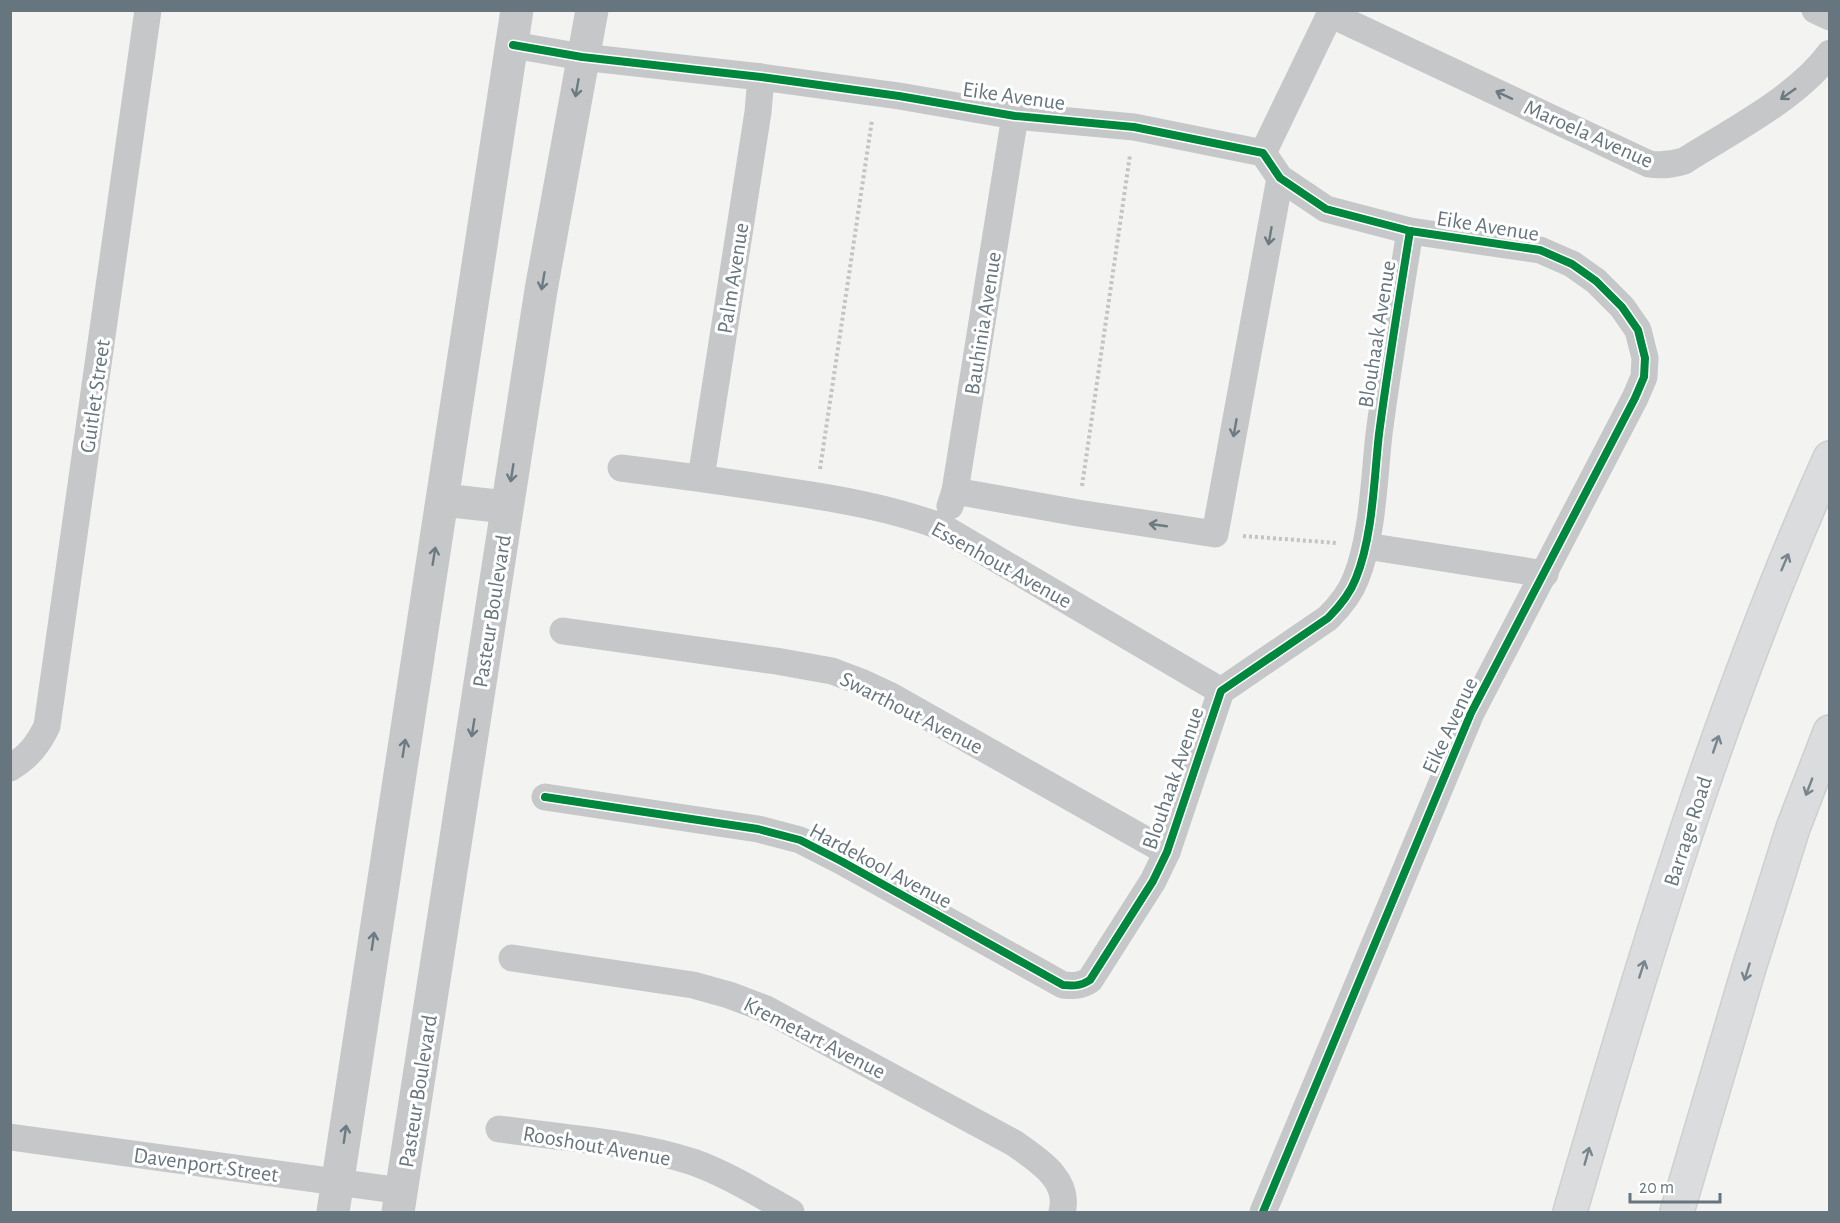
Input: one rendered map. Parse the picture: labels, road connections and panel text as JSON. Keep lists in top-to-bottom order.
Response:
{
  "streets": {
    "main road": ["Barrage Road"],
    "street": [
      "Eike Avenue",
      "Maroela Avenue",
      "Palm Avenue",
      "Bauhinia Avenue",
      "Blouhaak Avenue",
      "Guitlet Street",
      "Essenhout Avenue",
      "Pasteur Boulevard",
      "Swarthout Avenue",
      "Hardekool Avenue",
      "Kremetart Avenue",
      "Rooshout Avenue",
      "Davenport Street"
    ]
  },
  "crossings": [
    ["Eike Avenue", "Maroela Avenue"],
    ["Eike Avenue", "Palm Avenue"],
    ["Eike Avenue", "Bauhinia Avenue"],
    ["Eike Avenue", "Blouhaak Avenue"],
    ["Eike Avenue", "Pasteur Boulevard"],
    ["Palm Avenue", "Essenhout Avenue"],
    ["Bauhinia Avenue", "Essenhout Avenue"],
    ["Blouhaak Avenue", "Essenhout Avenue"],
    ["Blouhaak Avenue", "Swarthout Avenue"],
    ["Blouhaak Avenue", "Hardekool Avenue"],
    ["Pasteur Boulevard", "Davenport Street"]
  ],
  "one_way": ["Maroela Avenue"],
  "scale_bar": "20 m"
}
